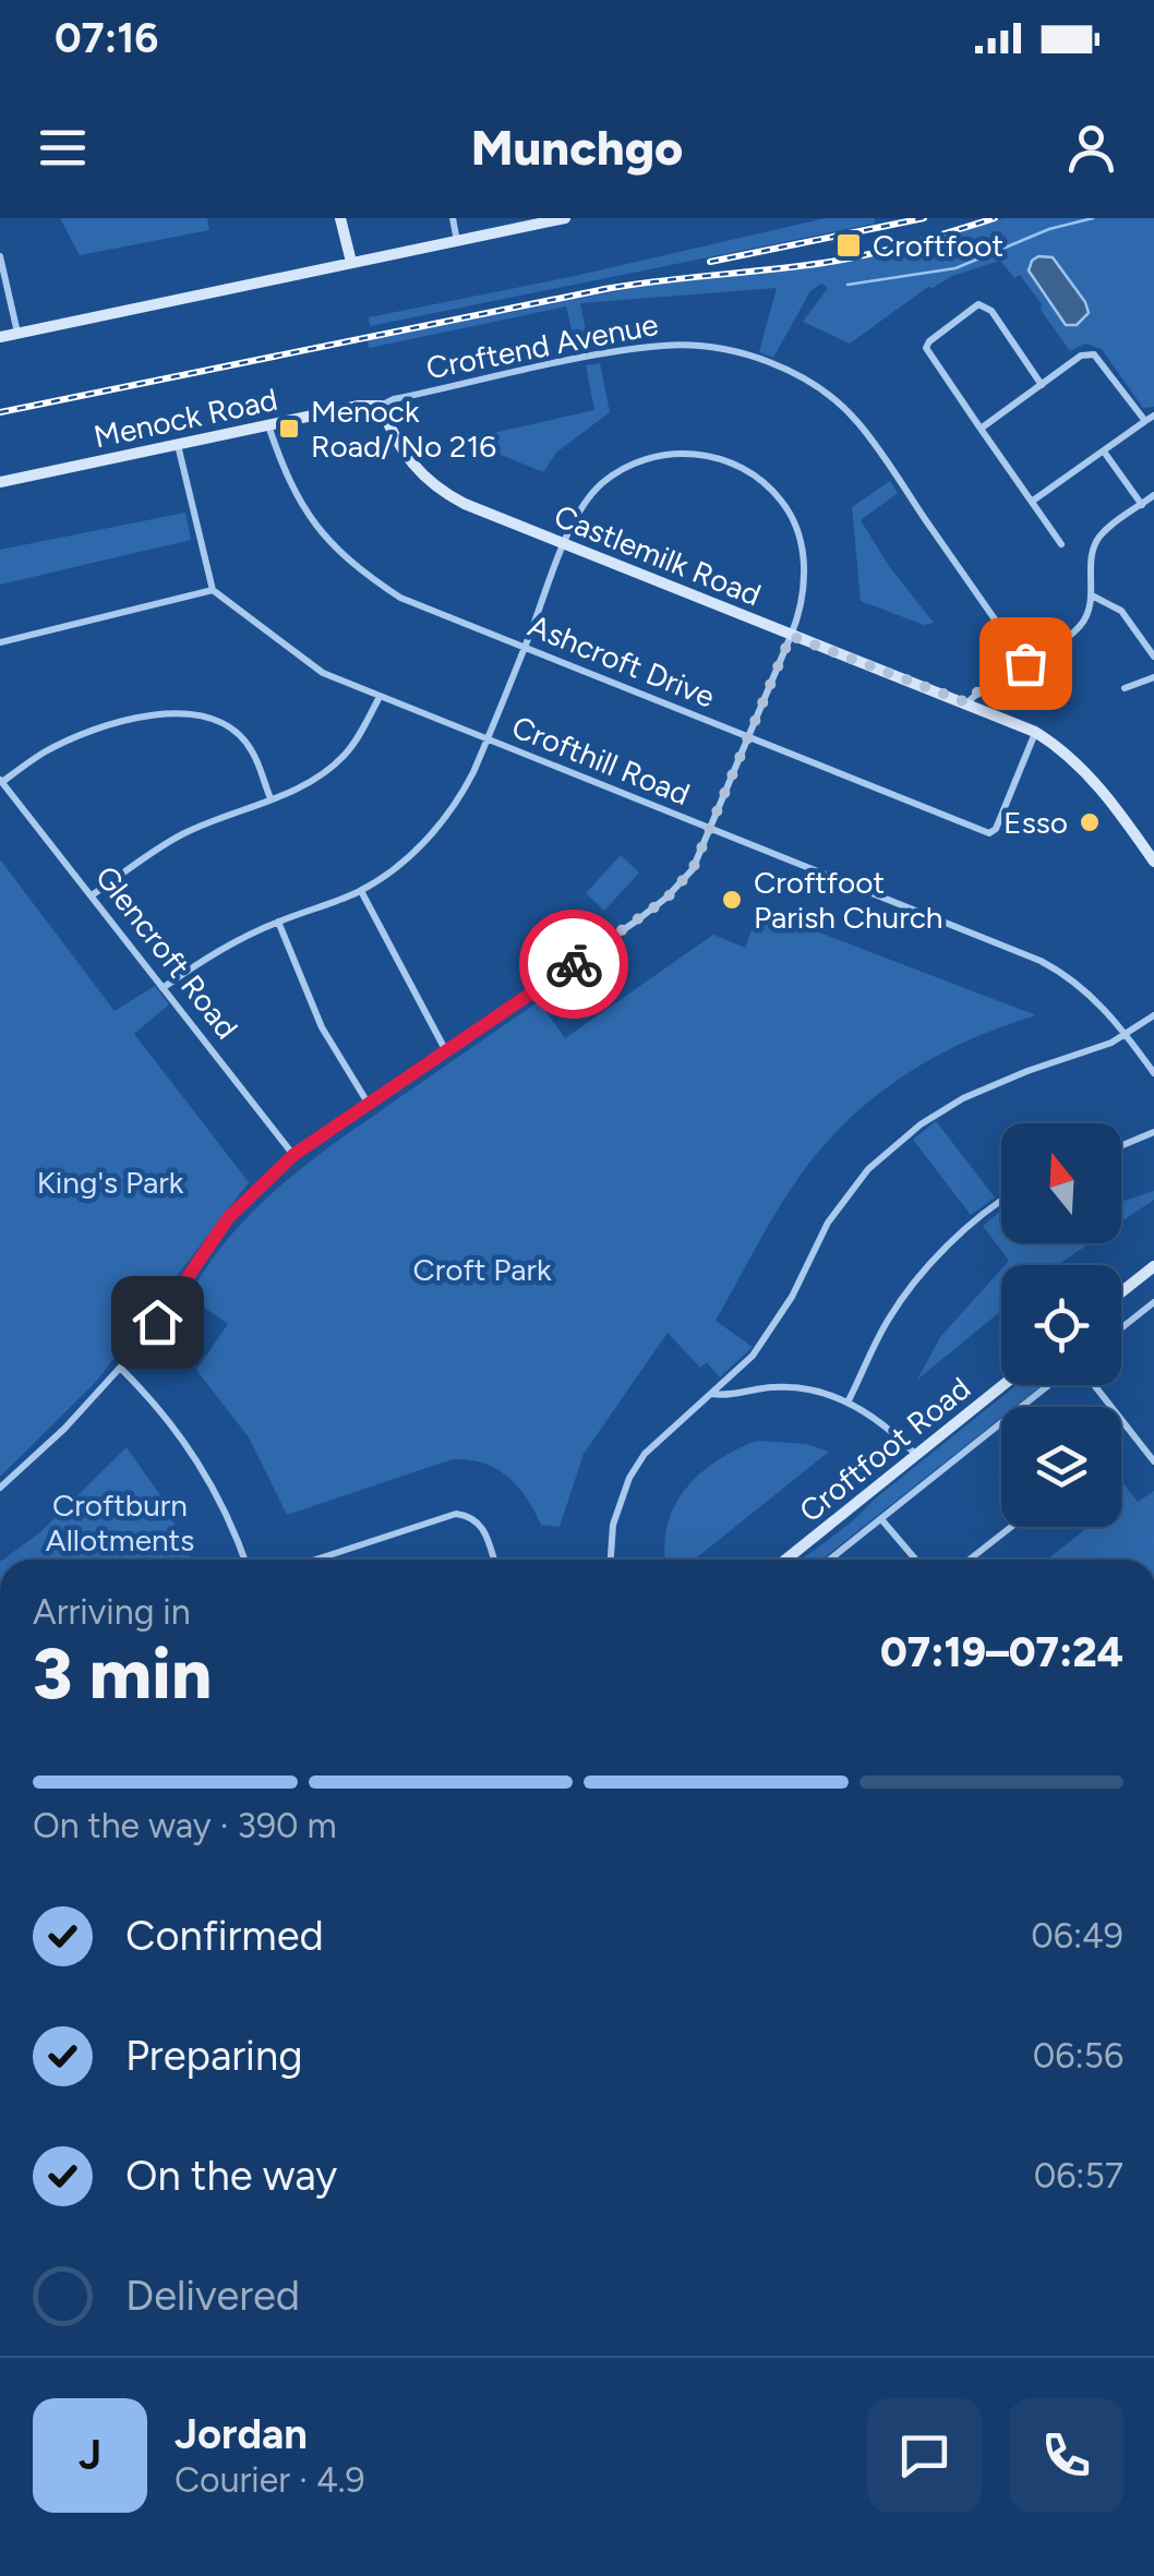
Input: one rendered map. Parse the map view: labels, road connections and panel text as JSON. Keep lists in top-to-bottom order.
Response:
{
  "streets": {
    "street": [
      "Croftend Avenue",
      "Menock Road",
      "Castlemilk Road",
      "Ashcroft Drive",
      "Crofthill Road",
      "Glencroft Road",
      "Croftfoot Road"
    ]
  },
  "crossings": [
    ["Croftend Avenue", "Menock Road"],
    ["Croftend Avenue", "Castlemilk Road"],
    ["Menock Road", "Castlemilk Road"],
    ["Menock Road", "Ashcroft Drive"],
    ["Castlemilk Road", "Ashcroft Drive"]
  ],
  "parks": ["King's Park", "Croft Park", "Croftburn Allotments"],
  "places": {
    "transit": ["Croftfoot", "Menock Road/ No 216"],
    "other": ["Esso", "Croftfoot Parish Church"]
  },
  "north": "top",
  "page": {
    "status": "07:16",
    "header": "Munchgo",
    "heading": ["3 min", "Arriving in", "07:19–07:24"],
    "panel": ["Jordan", "Courier · 4.9"],
    "bar": "On the way · 390 m",
    "list": [
      ["Confirmed", "06:49"],
      ["Preparing", "06:56"],
      ["On the way", "06:57"],
      "Delivered"
    ],
    "round": "J"
  }
}
